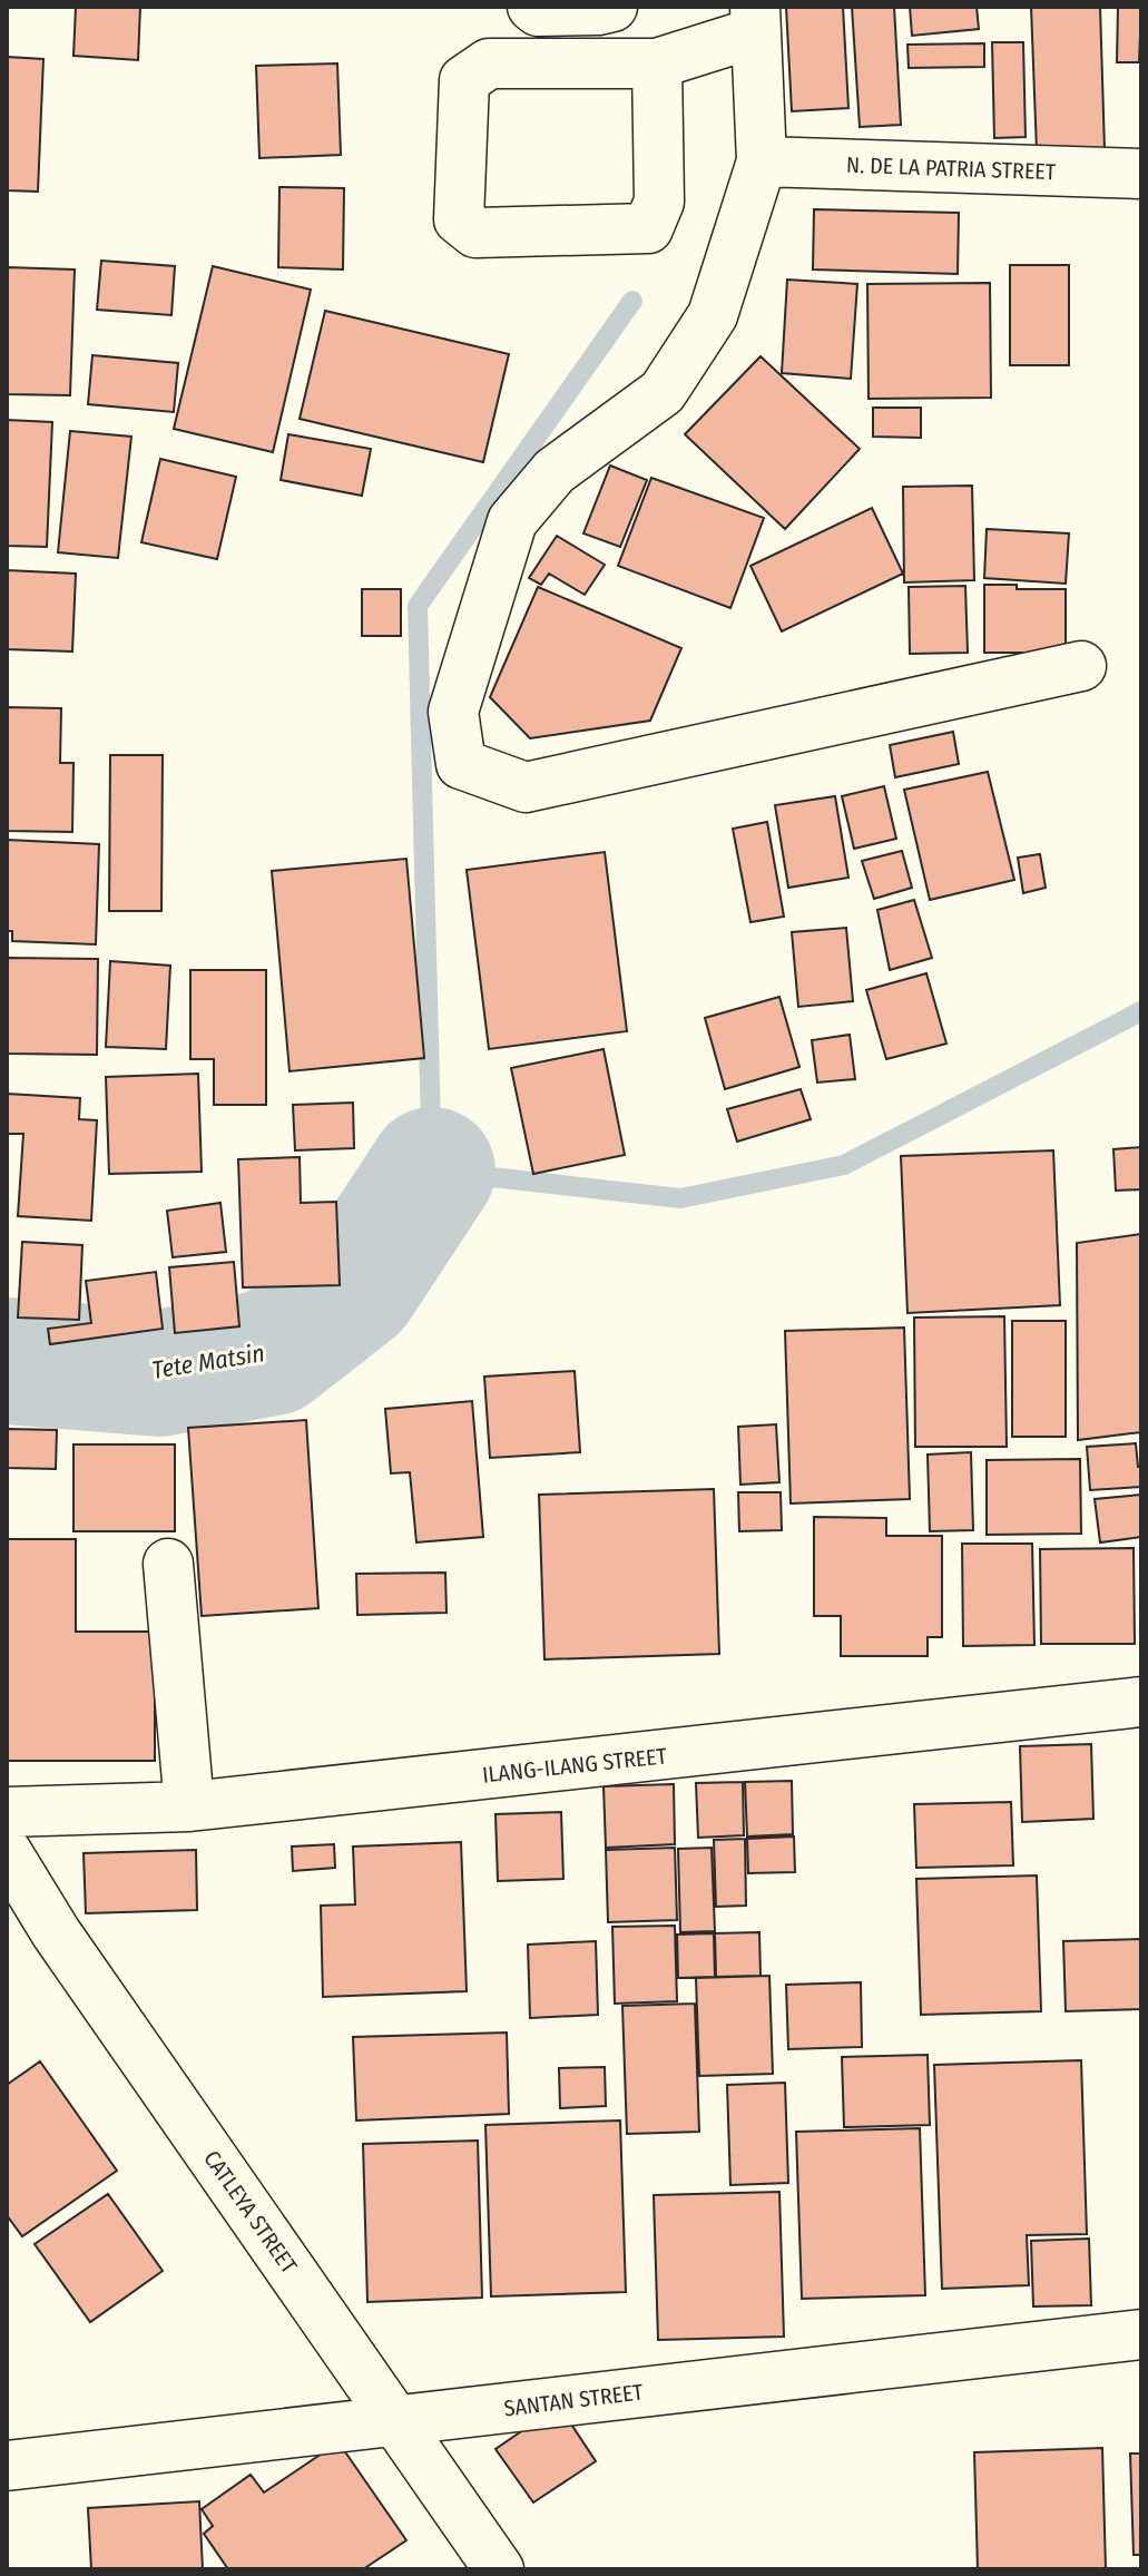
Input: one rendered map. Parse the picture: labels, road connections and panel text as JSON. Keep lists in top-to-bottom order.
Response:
{
  "streets": {
    "street": [
      "N. DE LA PATRIA STREET",
      "ILANG-ILANG STREET",
      "CATLEYA STREET",
      "SANTAN STREET"
    ]
  },
  "crossings": [
    ["CATLEYA STREET", "SANTAN STREET"]
  ],
  "water": ["Tete Matsin"]
}
